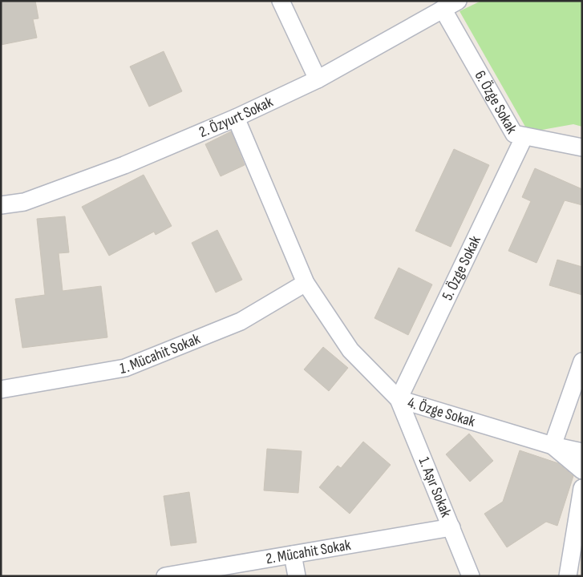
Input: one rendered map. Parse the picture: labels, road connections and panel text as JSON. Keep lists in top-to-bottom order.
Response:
{
  "streets": {
    "street": [
      "6. Özge Sokak",
      "2. Özyurt Sokak",
      "5. Özge Sokak",
      "1. Mücahit Sokak",
      "4. Özge Sokak",
      "1. Aşır Sokak",
      "2. Mücahit Sokak"
    ]
  },
  "crossings": [
    ["6. Özge Sokak", "2. Özyurt Sokak"],
    ["6. Özge Sokak", "5. Özge Sokak"],
    ["2. Özyurt Sokak", "4. Özge Sokak"],
    ["5. Özge Sokak", "4. Özge Sokak"],
    ["5. Özge Sokak", "1. Aşır Sokak"],
    ["1. Mücahit Sokak", "4. Özge Sokak"],
    ["4. Özge Sokak", "1. Aşır Sokak"],
    ["1. Aşır Sokak", "2. Mücahit Sokak"]
  ]
}
